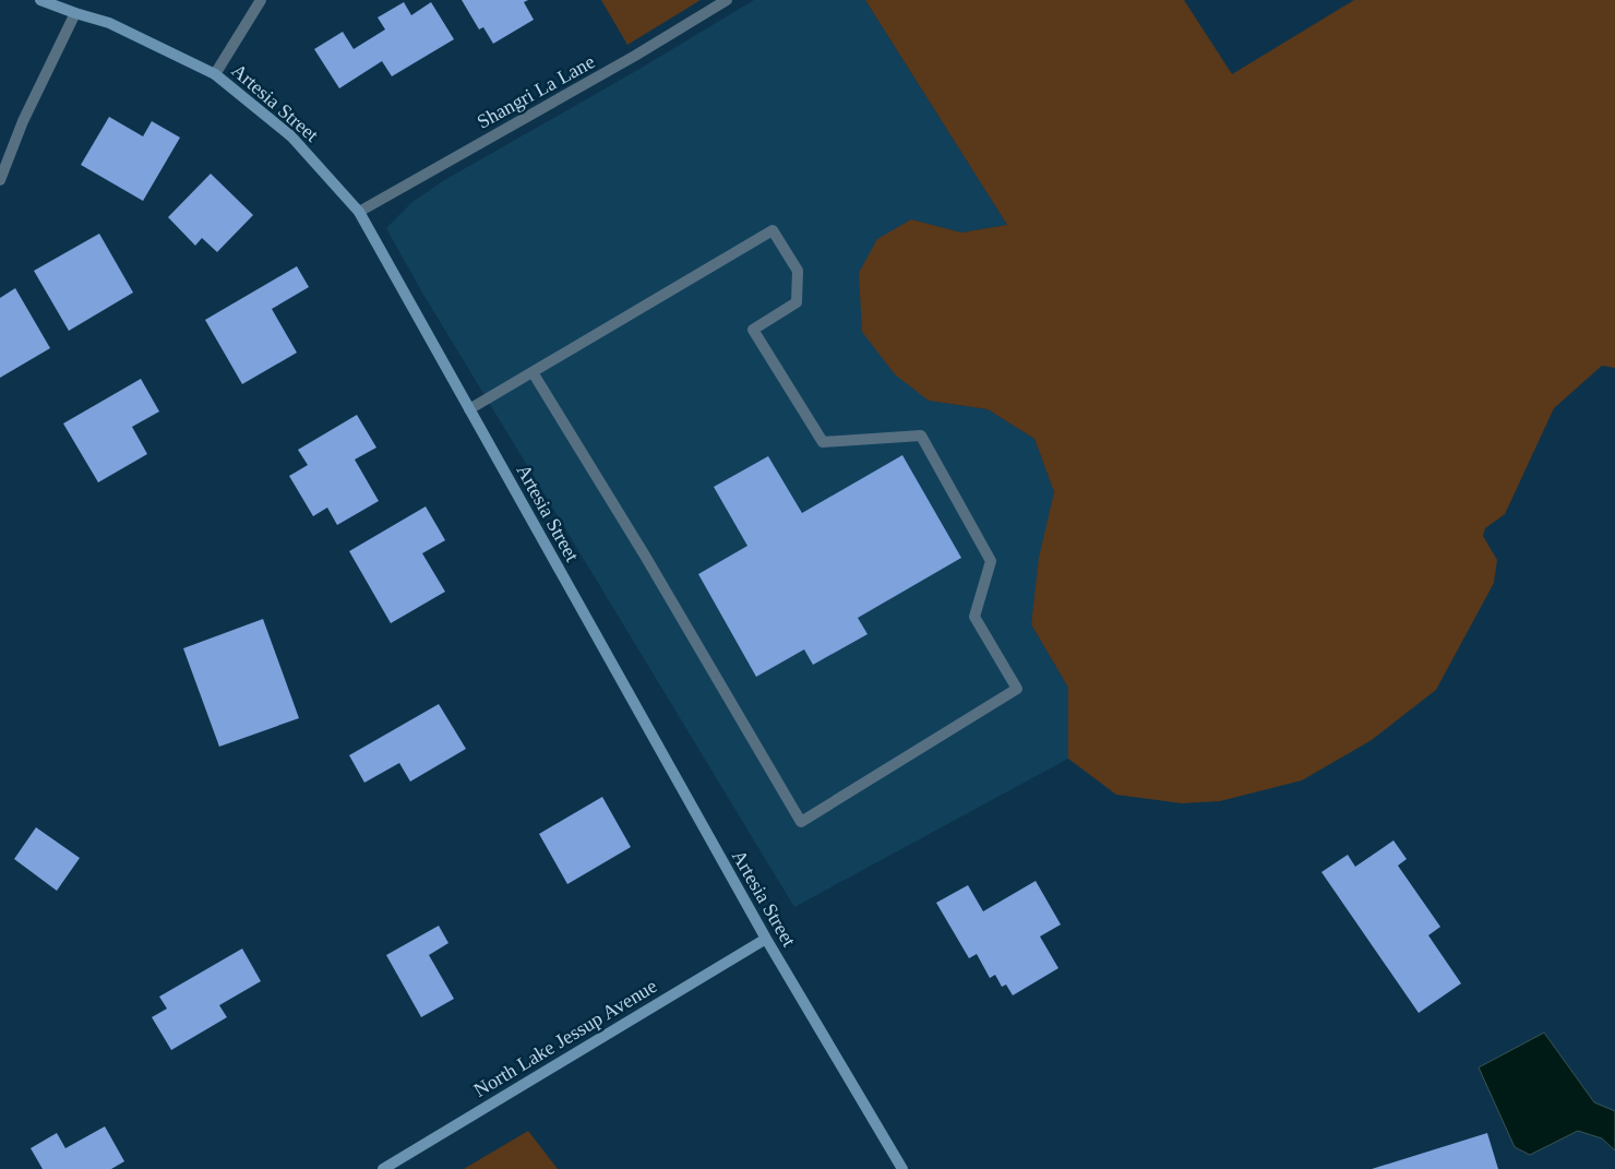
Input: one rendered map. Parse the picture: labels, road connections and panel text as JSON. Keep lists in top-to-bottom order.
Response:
{
  "streets": {
    "street": ["Shangri La Lane", "Artesia Street", "North Lake Jessup Avenue"]
  },
  "crossings": [
    ["Shangri La Lane", "Artesia Street"],
    ["Artesia Street", "North Lake Jessup Avenue"]
  ]
}
